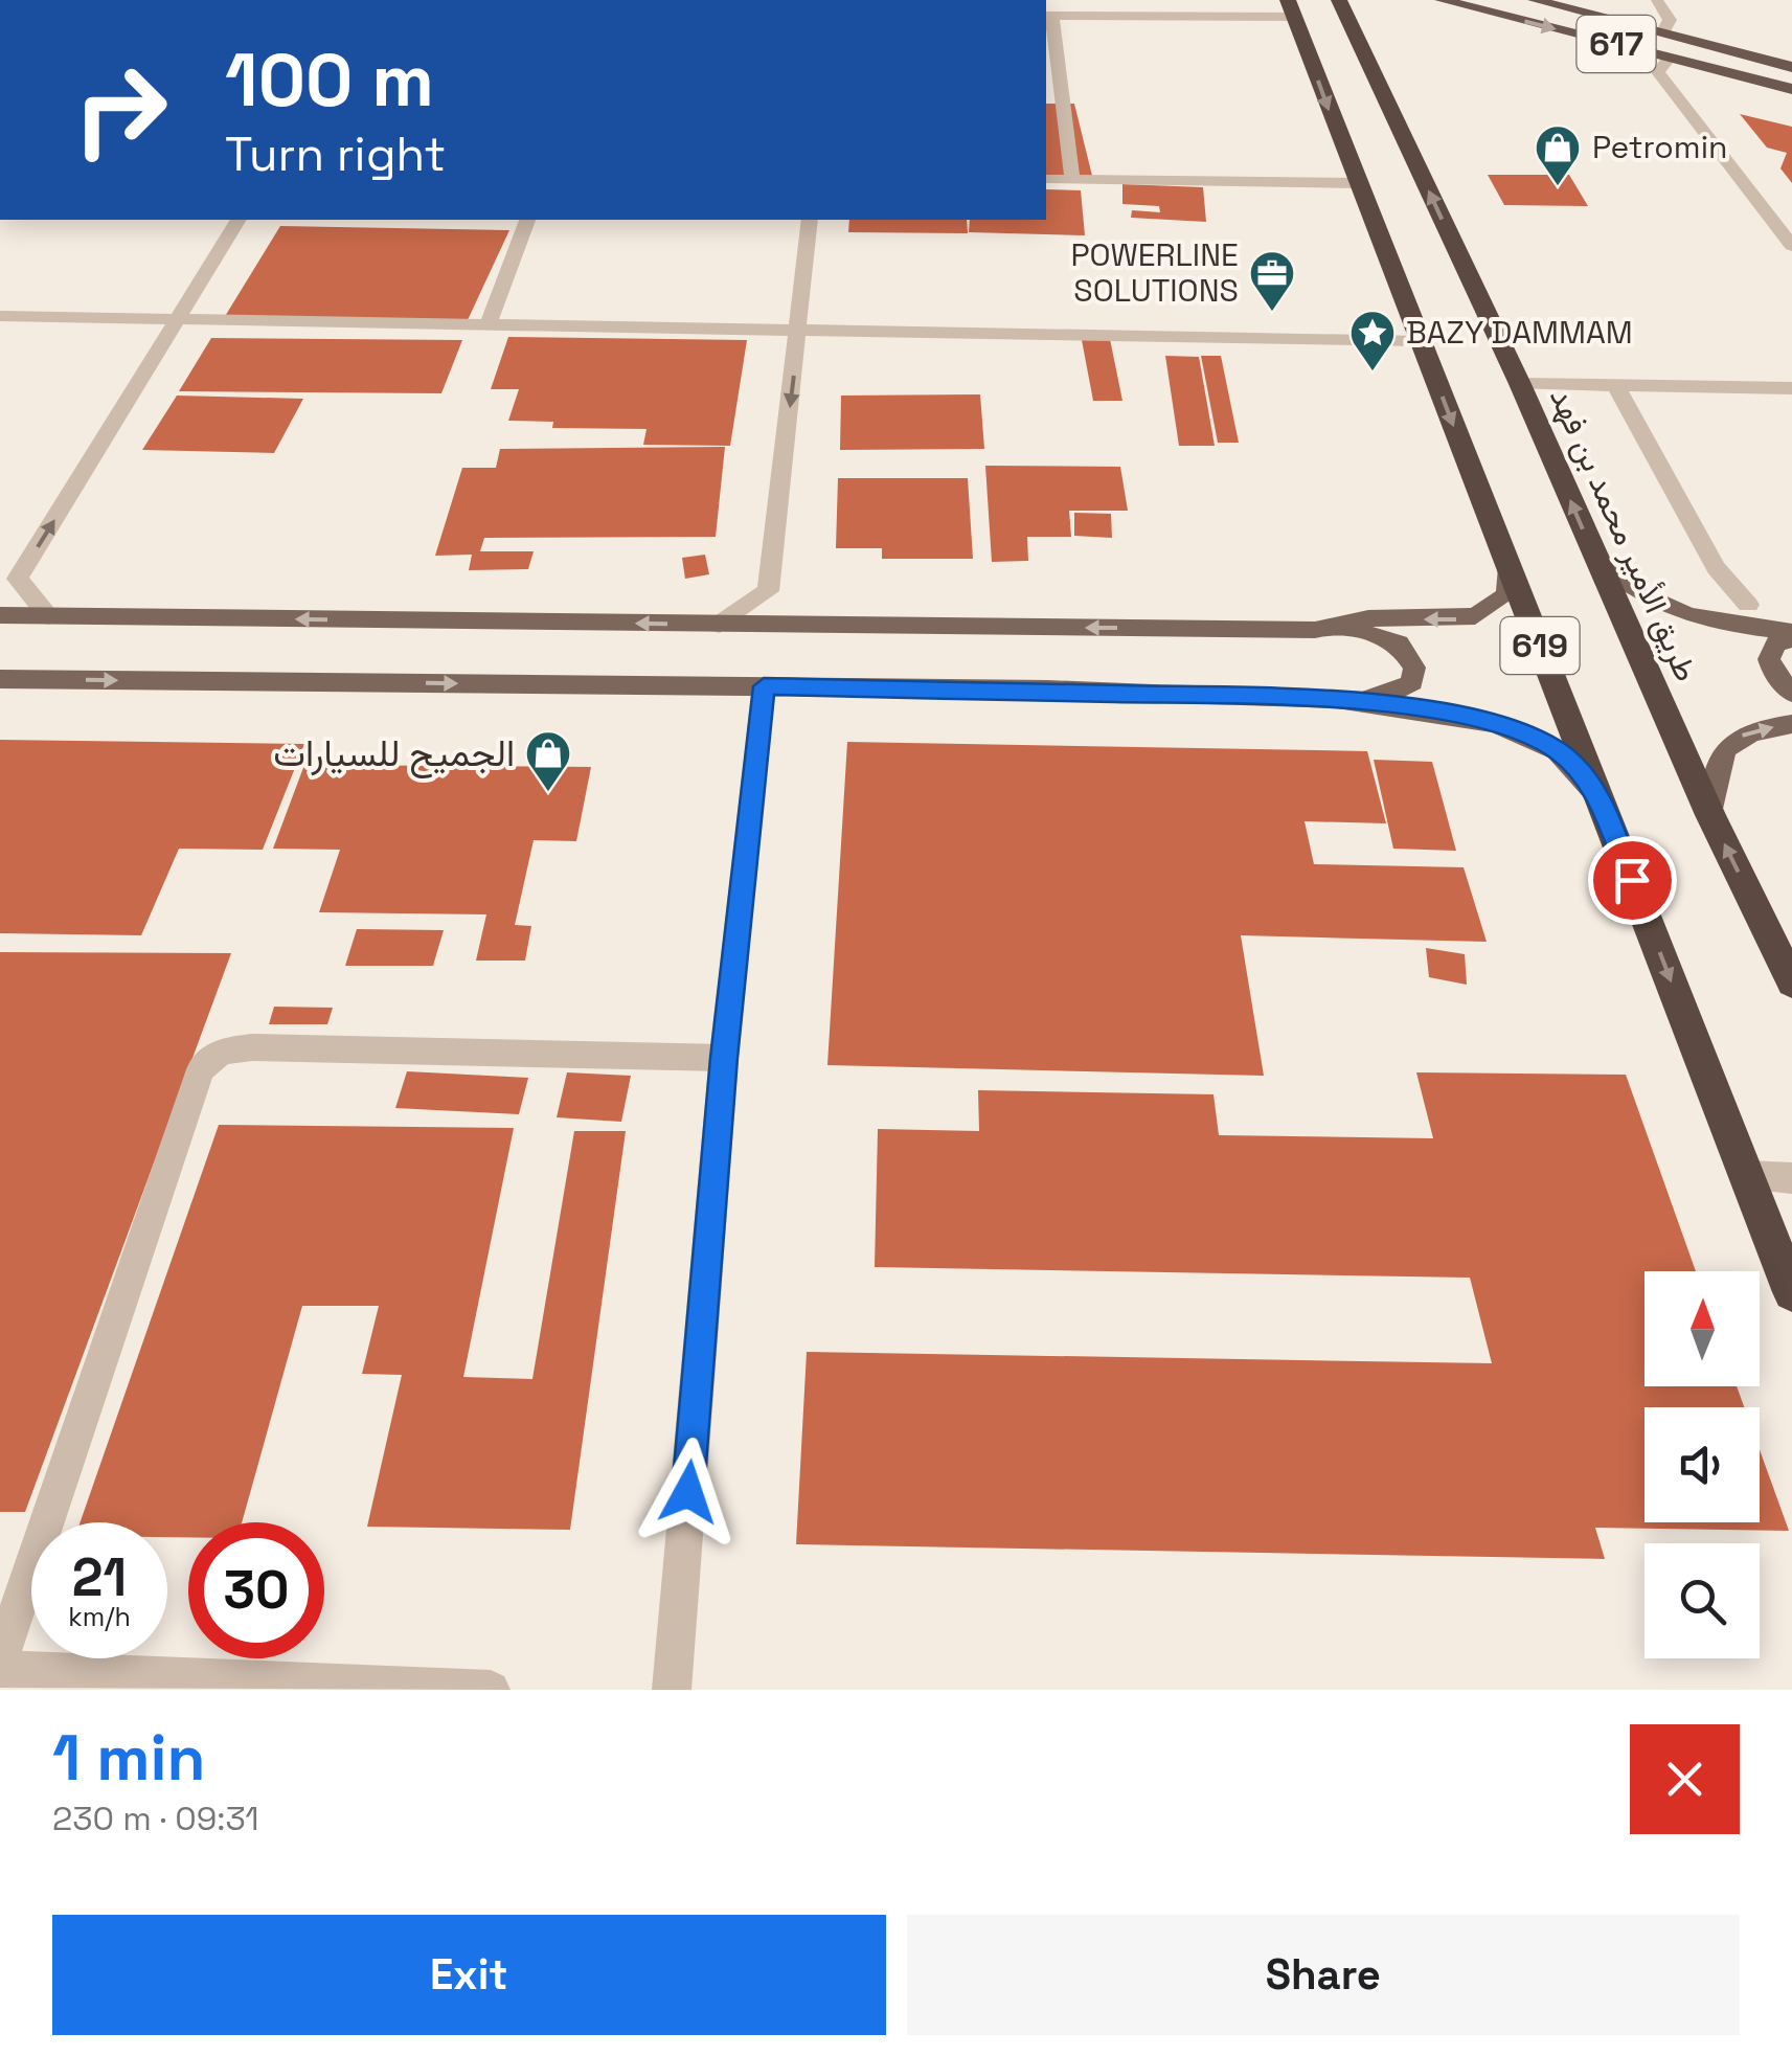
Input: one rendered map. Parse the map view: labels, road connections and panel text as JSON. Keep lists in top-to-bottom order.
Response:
{
  "streets": {
    "highway": ["617", "طريق الأمير محمد بن فهد", "619"]
  },
  "places": {
    "shop": ["Petromin", "الجميح للسيارات"],
    "office": ["POWERLINE SOLUTIONS"],
    "place": ["BAZY DAMMAM"]
  },
  "north": "top",
  "page": {
    "turn": ["100 m", "Turn right"],
    "speed": "21 km/h",
    "limit": "30",
    "heading": ["1 min", "230 m · 09:31"],
    "buttons": ["Exit", "Share"]
  }
}
